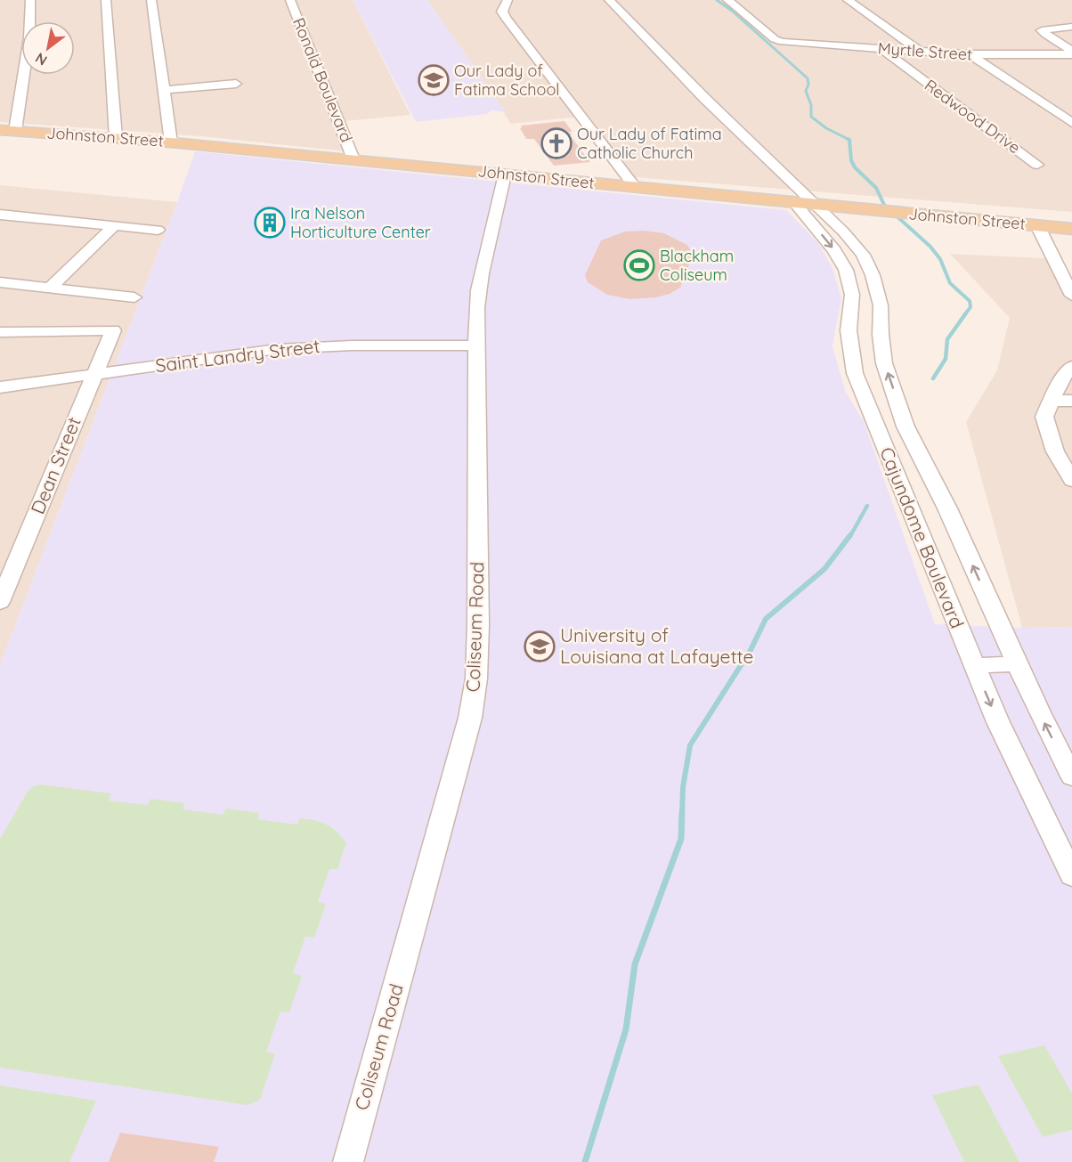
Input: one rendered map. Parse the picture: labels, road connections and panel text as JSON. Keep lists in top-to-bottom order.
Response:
{
  "streets": {
    "main road": ["Johnston Street"],
    "street": [
      "Myrtle Street",
      "Ronald Boulevard",
      "Redwood Drive",
      "Saint Landry Street",
      "Dean Street",
      "Cajundome Boulevard",
      "Coliseum Road"
    ]
  },
  "crossings": [
    ["Myrtle Street", "Redwood Drive"],
    ["Ronald Boulevard", "Johnston Street"],
    ["Johnston Street", "Cajundome Boulevard"],
    ["Johnston Street", "Coliseum Road"],
    ["Saint Landry Street", "Dean Street"],
    ["Saint Landry Street", "Coliseum Road"]
  ],
  "places": {
    "school or university": ["Our Lady of Fatima School", "University of Louisiana at Lafayette"],
    "church": ["Our Lady of Fatima Catholic Church"],
    "building": ["Ira Nelson Horticulture Center"],
    "sports": ["Blackham Coliseum"]
  },
  "north": "bottom left"
}
